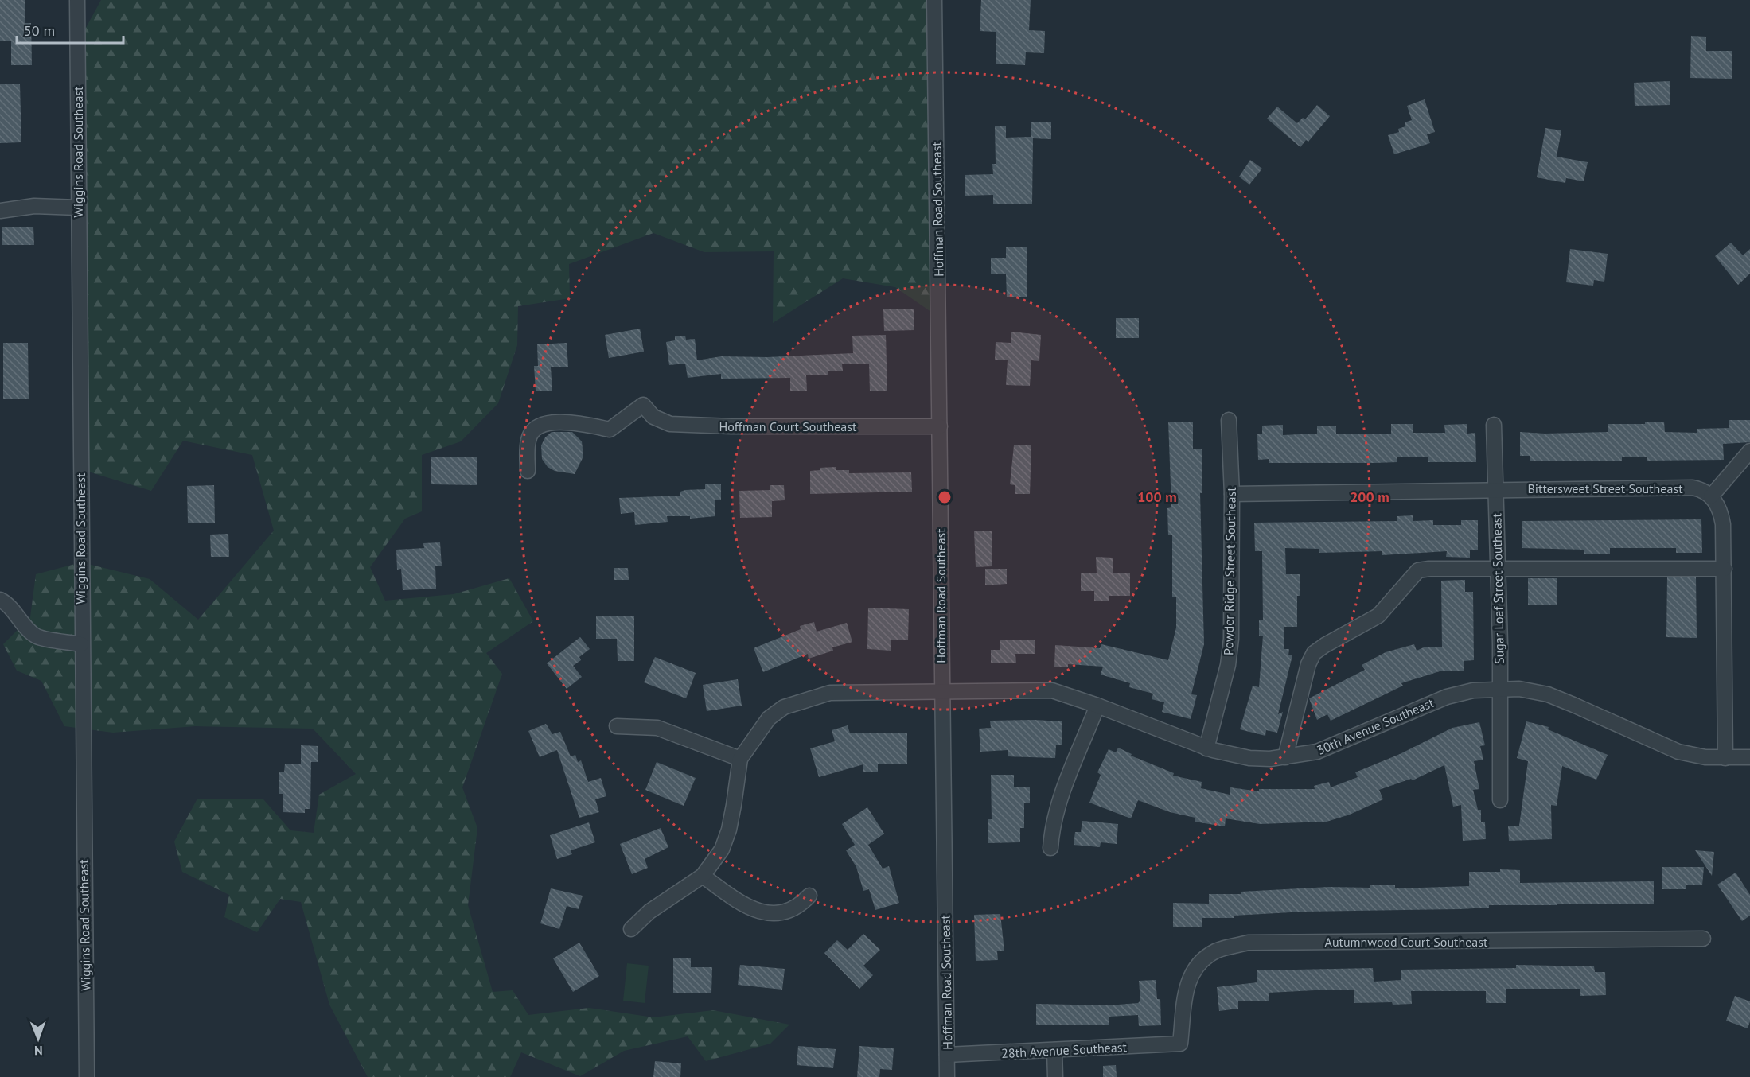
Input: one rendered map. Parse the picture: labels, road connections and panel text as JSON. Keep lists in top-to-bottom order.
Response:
{
  "streets": {
    "street": [
      "Wiggins Road Southeast",
      "Hoffman Road Southeast",
      "Hoffman Court Southeast",
      "Bittersweet Street Southeast",
      "Powder Ridge Street Southeast",
      "Sugar Loaf Street Southeast",
      "30th Avenue Southeast",
      "Autumnwood Court Southeast",
      "28th Avenue Southeast"
    ]
  },
  "crossings": [
    ["Hoffman Road Southeast", "Hoffman Court Southeast"],
    ["Hoffman Road Southeast", "30th Avenue Southeast"],
    ["Hoffman Road Southeast", "28th Avenue Southeast"],
    ["Bittersweet Street Southeast", "Powder Ridge Street Southeast"],
    ["Bittersweet Street Southeast", "Sugar Loaf Street Southeast"],
    ["Powder Ridge Street Southeast", "30th Avenue Southeast"],
    ["Sugar Loaf Street Southeast", "30th Avenue Southeast"],
    ["Autumnwood Court Southeast", "28th Avenue Southeast"]
  ],
  "scale_bar": "50 m",
  "north": "bottom",
  "rings": ["100 m", "200 m"]
}
